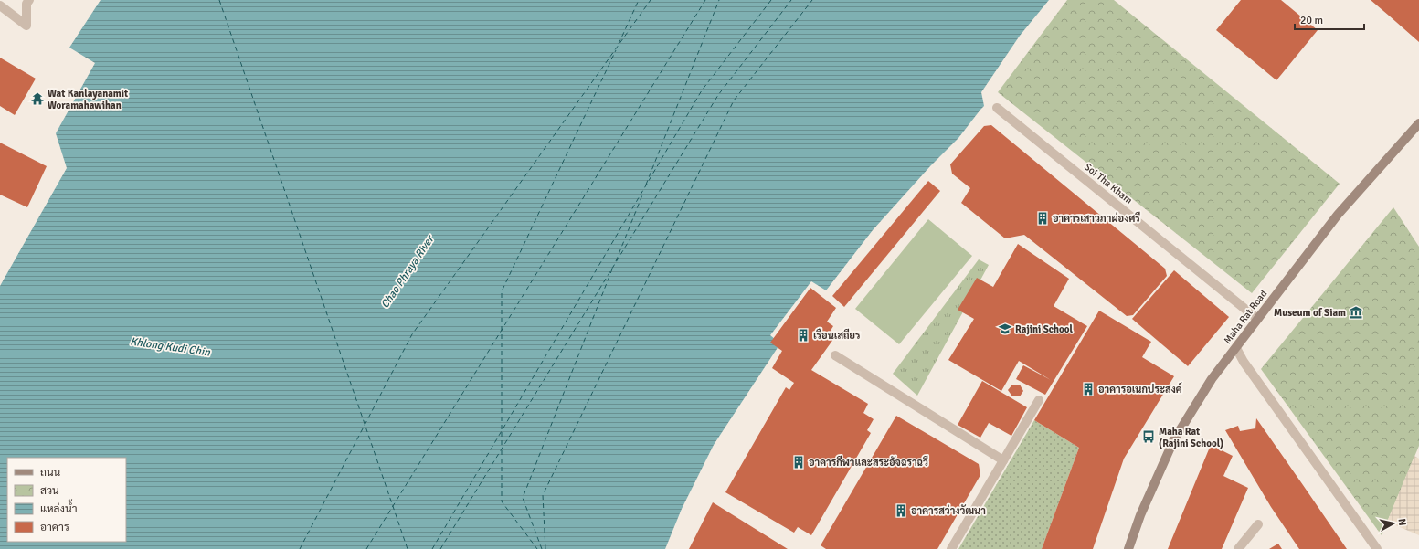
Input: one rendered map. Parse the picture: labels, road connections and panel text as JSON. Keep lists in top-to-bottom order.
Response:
{
  "streets": {
    "street": ["Soi Tha Kham", "Maha Rat Road"]
  },
  "crossings": [
    ["Soi Tha Kham", "Maha Rat Road"]
  ],
  "water": ["Chao Phraya River", "Khlong Kudi Chin"],
  "places": {
    "temple": ["Wat Kanlayanamit Woramahawihan"],
    "building": [
      "อาคารเสาวภาผ่องศรี",
      "เรือนเสถียร",
      "อาคารอเนกประสงค์",
      "อาคารกีฬาและสระอัจฉราฉวี",
      "อาคารสว่างวัฒนา"
    ],
    "museum": ["Museum of Siam"],
    "school or university": ["Rajini School"],
    "bus stop": ["Maha Rat (Rajini School)"]
  },
  "legend": [
    "ถนน",
    "สวน",
    "แหล่งน้ำ",
    "อาคาร"
  ],
  "scale_bar": "20 m",
  "north": "right"
}
